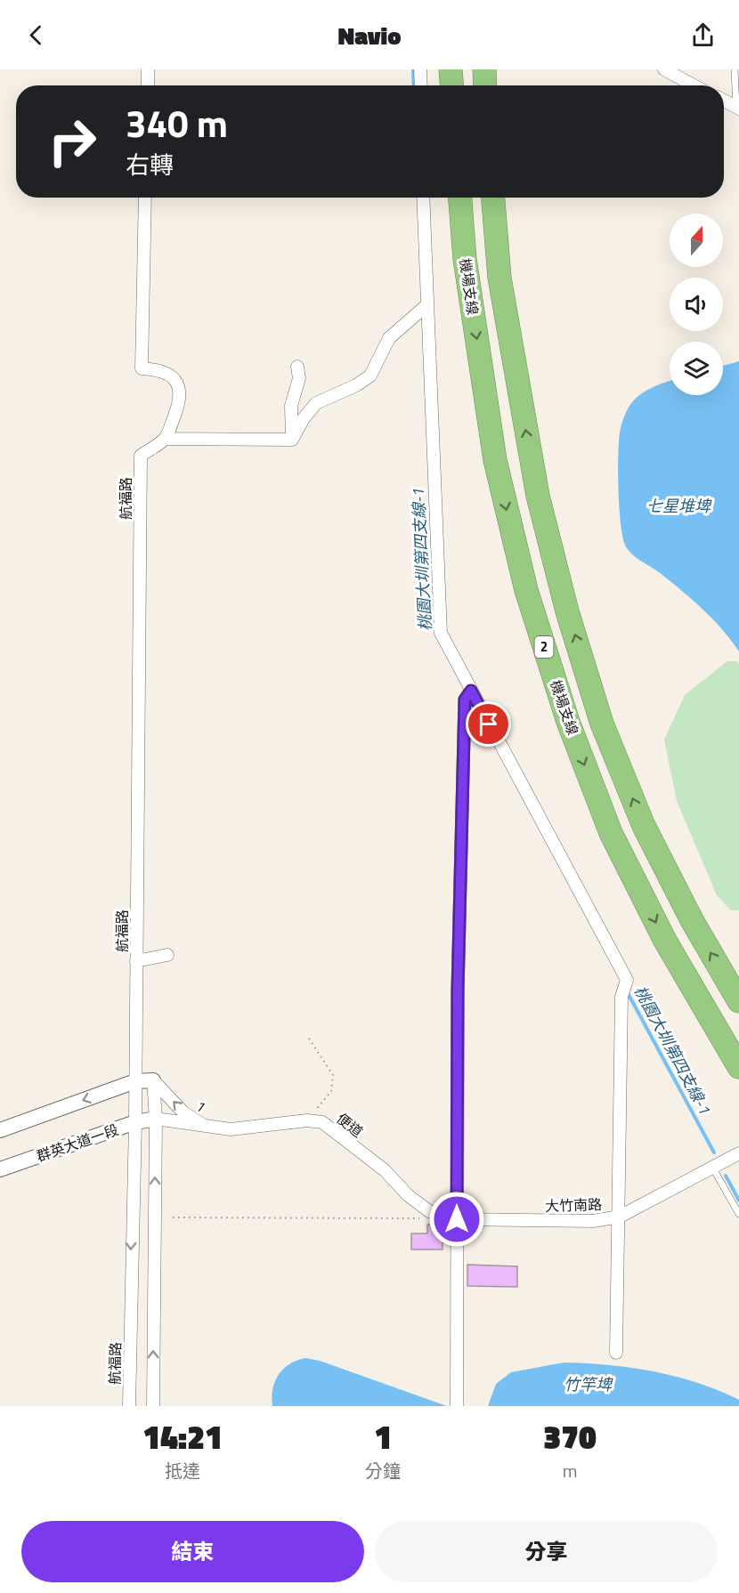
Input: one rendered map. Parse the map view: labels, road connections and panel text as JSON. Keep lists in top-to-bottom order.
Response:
{
  "streets": {
    "highway": ["機場支線", "2"],
    "street": [
      "航福路",
      "1",
      "便道",
      "群英大道一段",
      "大竹南路"
    ]
  },
  "crossings": [
    ["航福路", "群英大道一段"],
    ["1", "便道"],
    ["1", "群英大道一段"],
    ["便道", "大竹南路"]
  ],
  "one_way": ["1"],
  "water": ["七星堆埤", "桃園大圳第四支線-1", "竹竿埤"],
  "north": "top",
  "page": {
    "header": "Navio",
    "turn": ["340 m", "右轉"],
    "eta": [
      "14:21",
      "抵達",
      "1",
      "分鐘",
      "370",
      "m"
    ],
    "buttons": ["結束", "分享"]
  }
}
